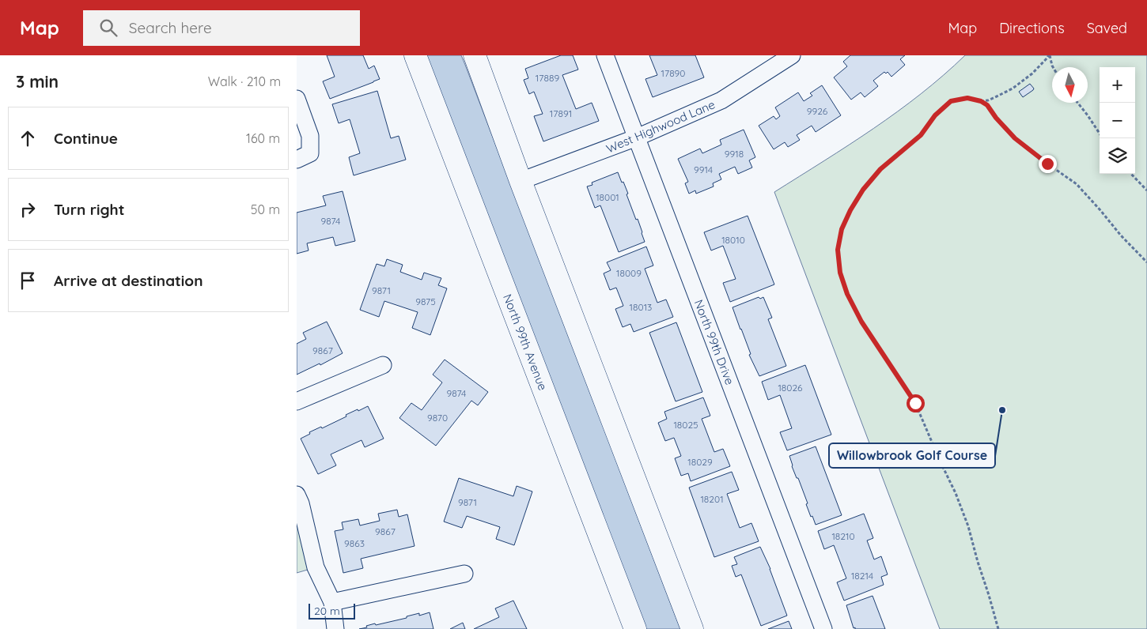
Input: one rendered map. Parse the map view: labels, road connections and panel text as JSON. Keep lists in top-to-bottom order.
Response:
{
  "streets": {
    "main road": ["North 99th Avenue"],
    "street": ["West Highwood Lane", "North 99th Drive"]
  },
  "crossings": [
    ["West Highwood Lane", "North 99th Drive"]
  ],
  "places": ["Willowbrook Golf Course"],
  "house_numbers": [
    "17890",
    "17889",
    "9926",
    "17891",
    "9918",
    "9914",
    "18001",
    "9874",
    "18010",
    "18009",
    "9871",
    "9875",
    "18013",
    "9867",
    "18026",
    "9874",
    "9870",
    "18025",
    "18029",
    "18201",
    "9871",
    "9867",
    "18210",
    "9863",
    "18214"
  ],
  "scale_bar": "20 m",
  "north": "bottom",
  "page": {
    "header": "Map",
    "search": "Search here",
    "nav": ["Map", "Directions", "Saved"],
    "heading": ["3 min", "Walk · 210 m"],
    "map_buttons": ["+", "−"],
    "list": [
      ["Continue", "160 m"],
      ["Turn right", "50 m"],
      "Arrive at destination"
    ],
    "scale": "20 m"
  }
}
